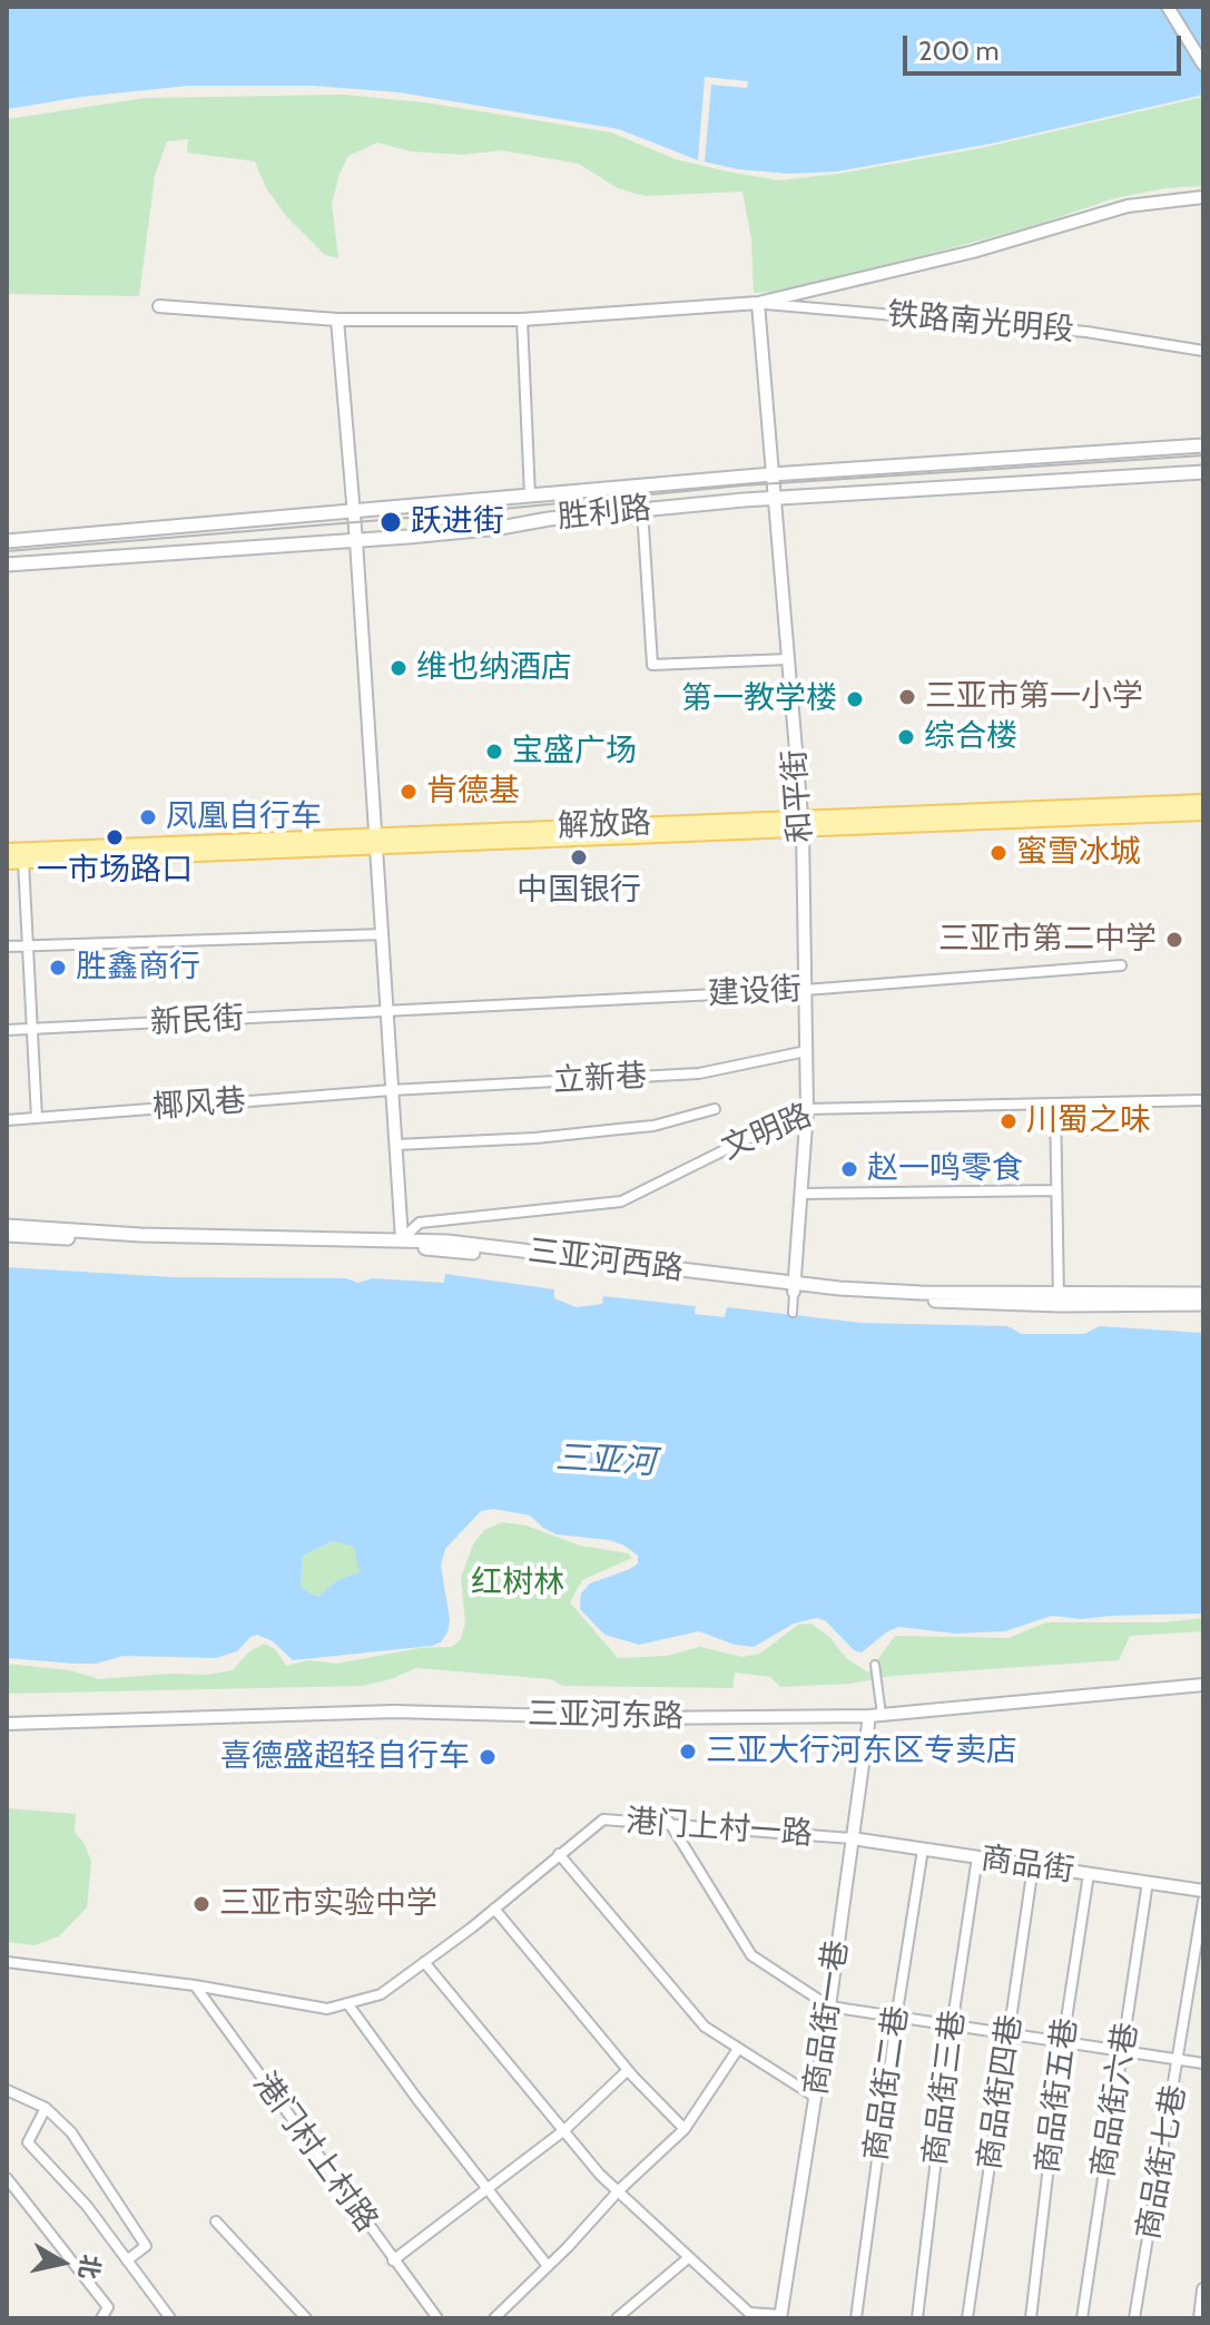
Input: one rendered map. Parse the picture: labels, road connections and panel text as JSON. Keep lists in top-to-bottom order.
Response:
{
  "streets": {
    "main road": ["胜利路", "解放路", "三亚河西路"],
    "street": [
      "铁路南光明段",
      "和平街",
      "建设街",
      "新民街",
      "立新巷",
      "椰风巷",
      "文明路",
      "三亚河东路",
      "港门上村一路",
      "商品街",
      "商品街一巷",
      "商品街二巷",
      "商品街三巷",
      "商品街四巷",
      "商品街五巷",
      "商品街六巷",
      "港门村上村路",
      "商品街七巷"
    ]
  },
  "crossings": [
    ["铁路南光明段", "和平街"],
    ["胜利路", "和平街"],
    ["和平街", "解放路"],
    ["和平街", "建设街"],
    ["和平街", "立新巷"],
    ["和平街", "文明路"],
    ["和平街", "三亚河西路"],
    ["建设街", "新民街"],
    ["立新巷", "椰风巷"],
    ["文明路", "三亚河西路"],
    ["三亚河东路", "商品街一巷"],
    ["港门上村一路", "商品街"],
    ["港门上村一路", "商品街一巷"],
    ["商品街", "商品街一巷"],
    ["商品街", "商品街二巷"],
    ["商品街", "商品街三巷"],
    ["商品街", "商品街四巷"],
    ["商品街", "商品街五巷"],
    ["商品街", "商品街六巷"]
  ],
  "water": ["三亚河"],
  "parks": ["红树林"],
  "places": [
    "跃进街",
    "维也纳酒店",
    "三亚市第一小学",
    "第一教学楼",
    "综合楼",
    "宝盛广场",
    "肯德基",
    "凤凰自行车",
    "一市场路口",
    "蜜雪冰城",
    "中国银行",
    "三亚市第二中学",
    "胜鑫商行",
    "川蜀之味",
    "赵一鸣零食",
    "三亚大行河东区专卖店",
    "喜德盛超轻自行车",
    "三亚市实验中学"
  ],
  "scale_bar": "200 m",
  "north": "right"
}
